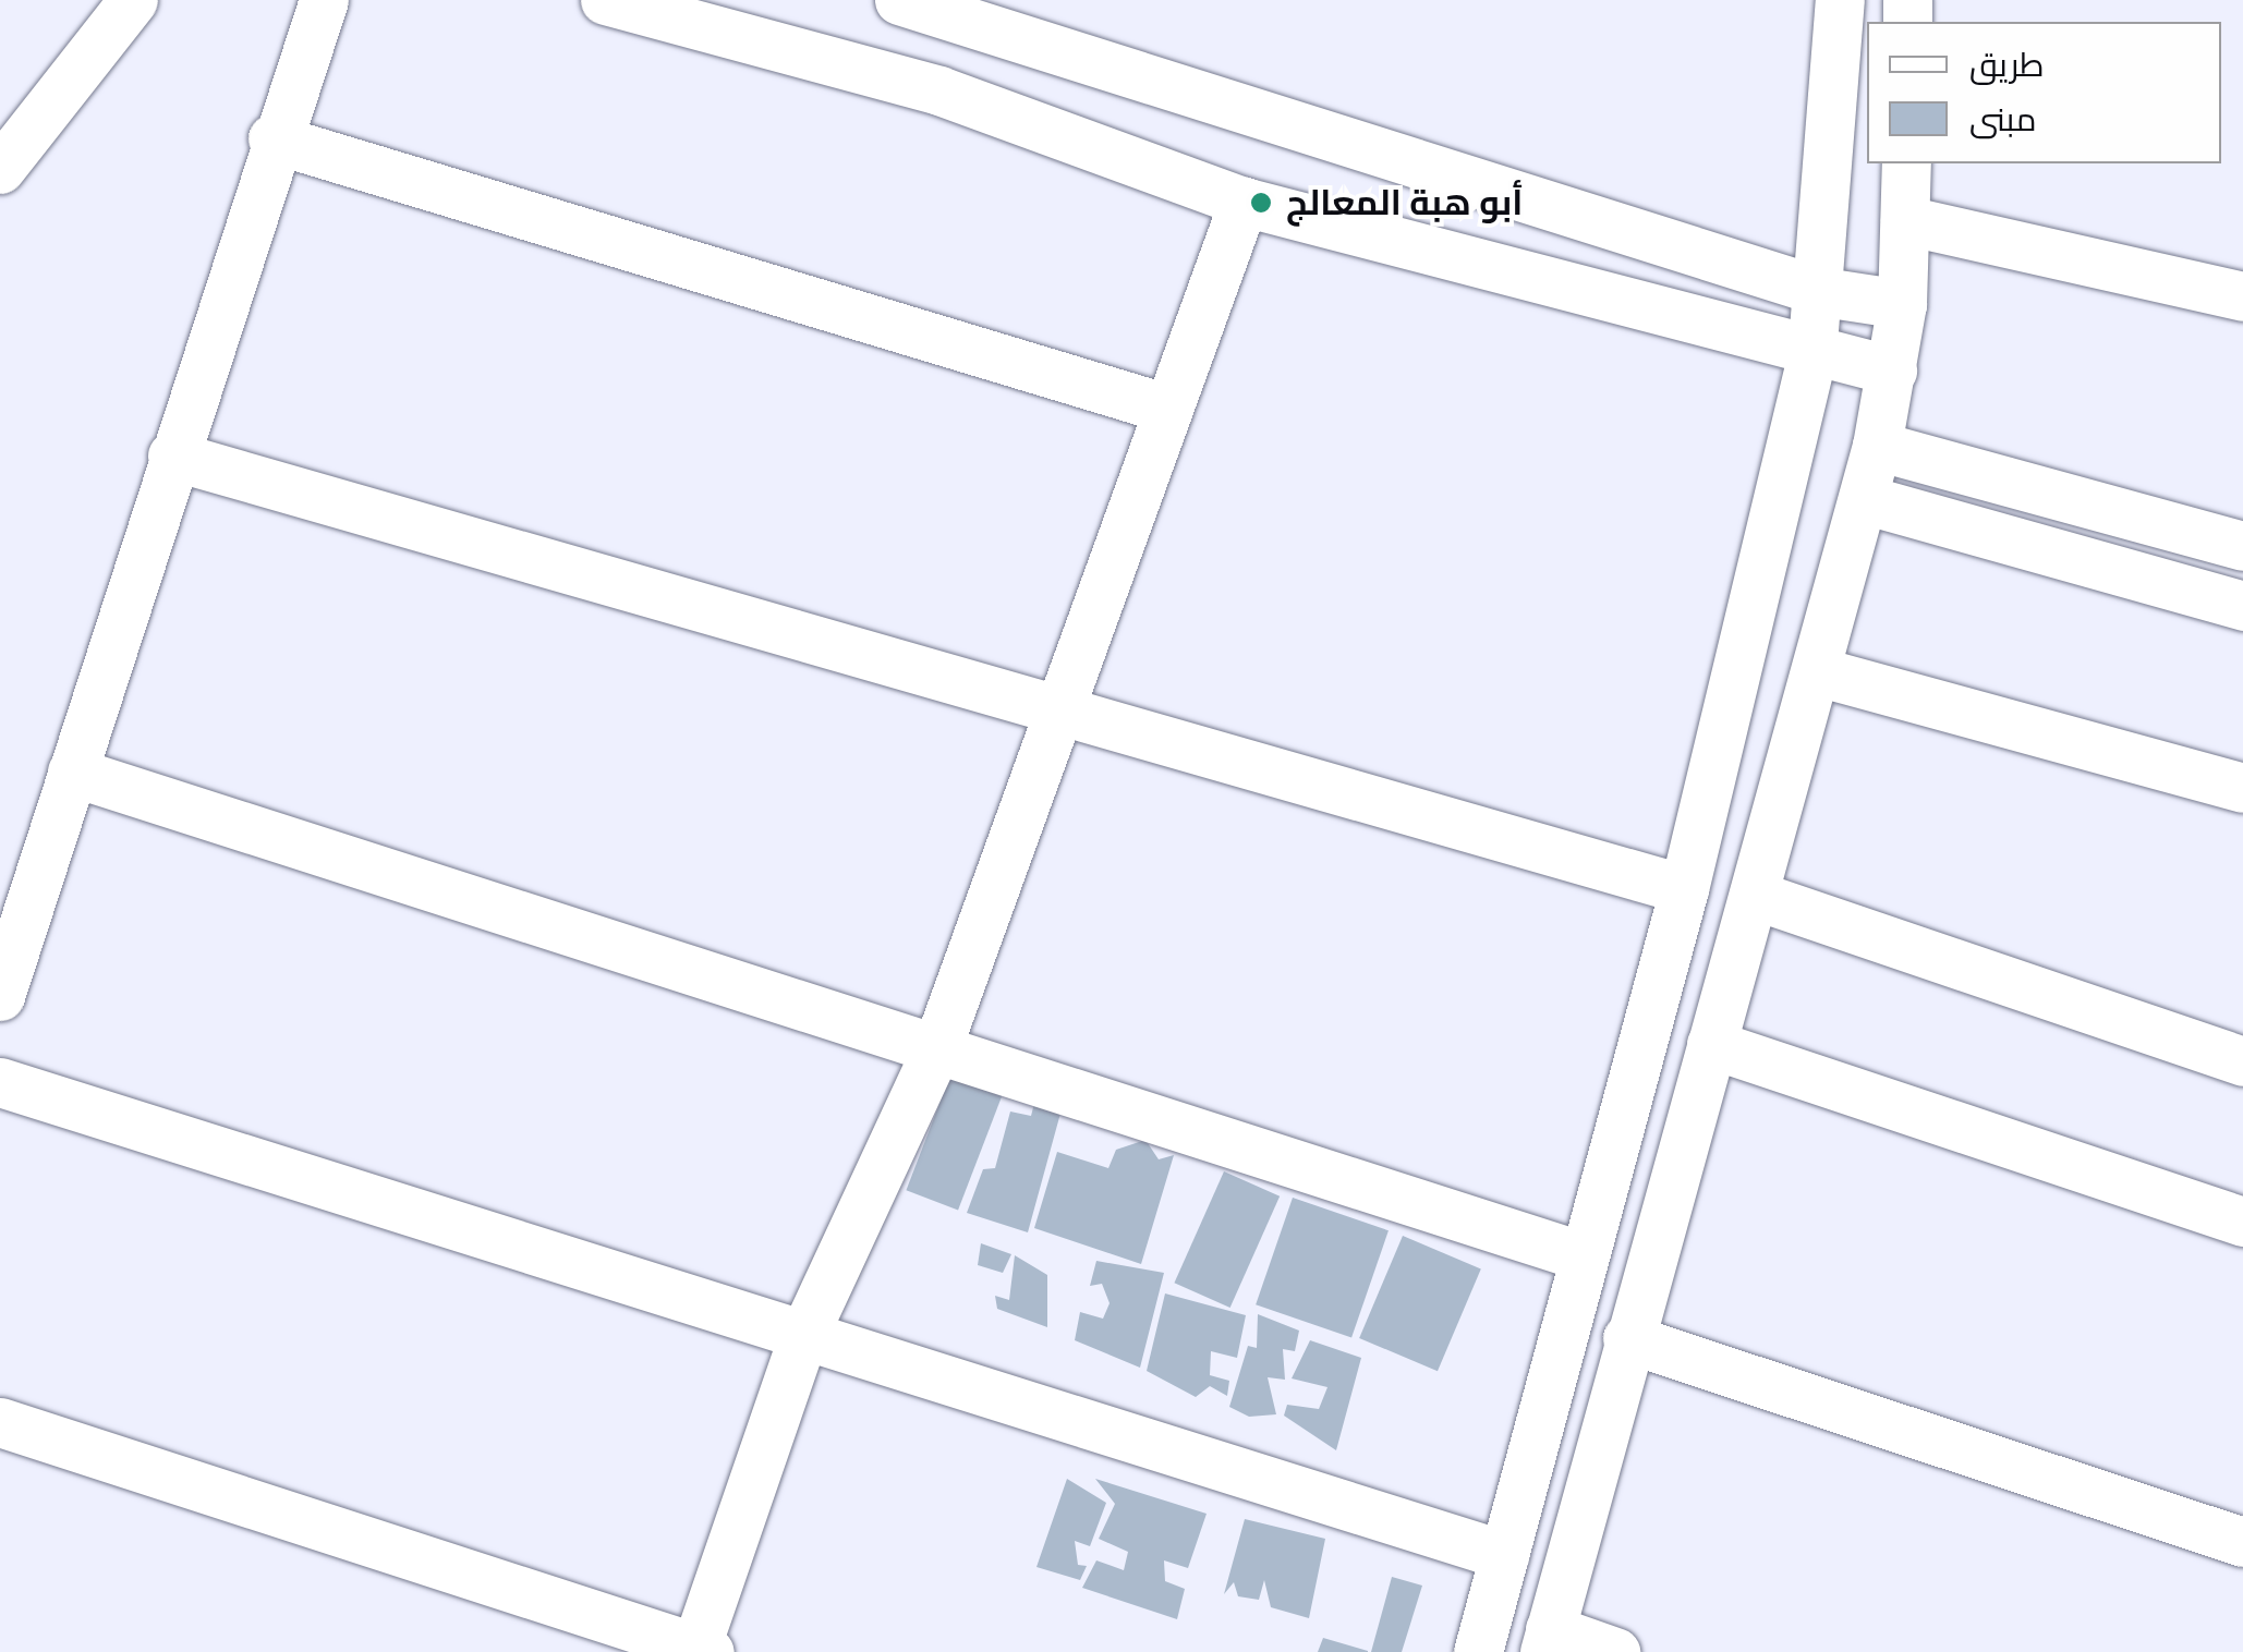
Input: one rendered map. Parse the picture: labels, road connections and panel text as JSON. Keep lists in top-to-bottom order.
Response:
{
  "places": ["أبو هبة المعالج"],
  "legend": ["طريق", "مبنى"]
}
